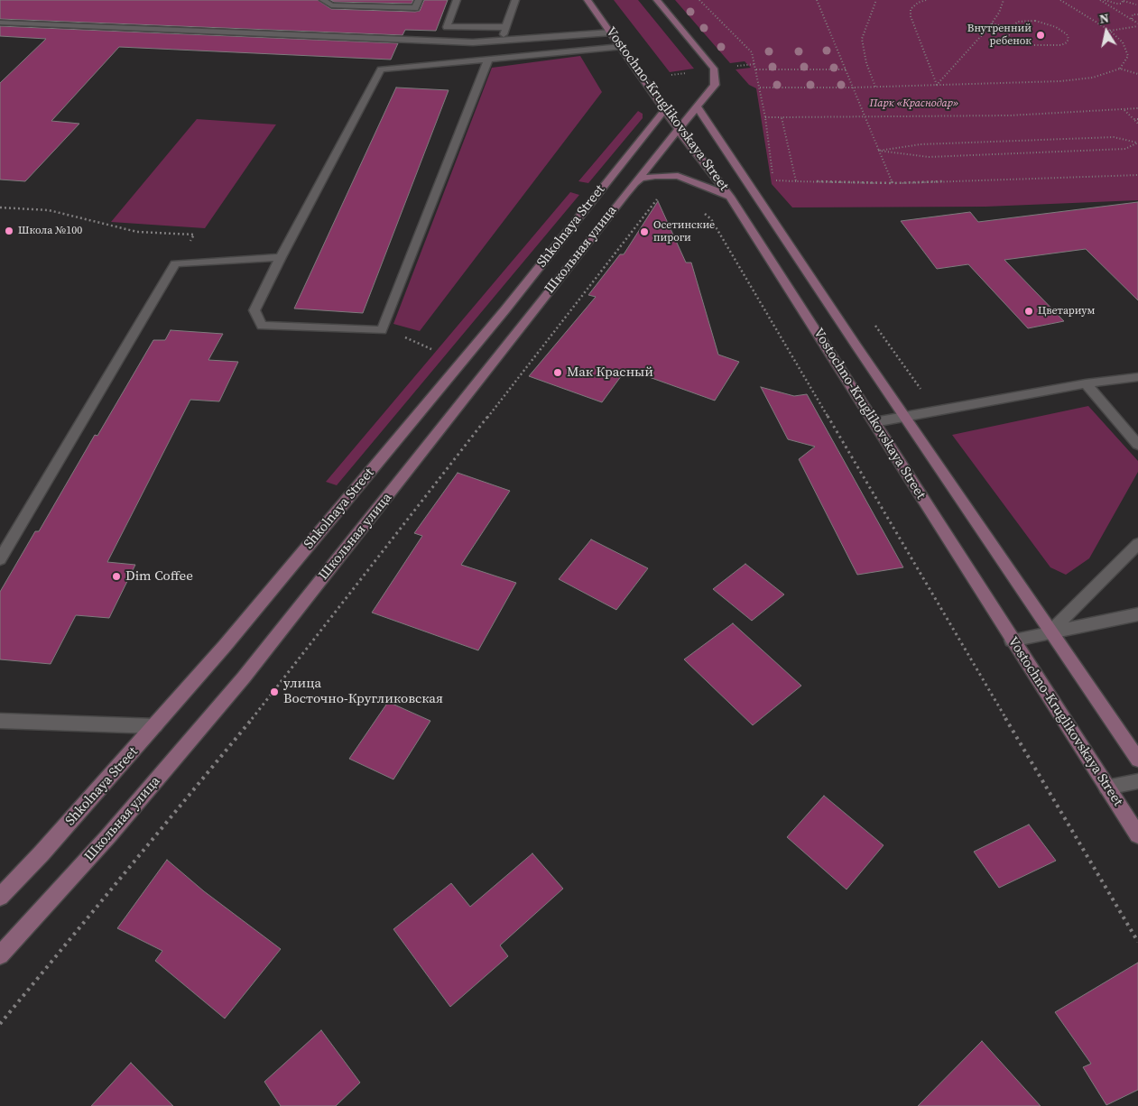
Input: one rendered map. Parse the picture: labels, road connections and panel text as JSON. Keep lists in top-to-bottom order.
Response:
{
  "streets": {
    "main road": ["Vostochno-Kruglikovskaya Street", "Shkolnaya Street", "Школьная улица"]
  },
  "crossings": [
    ["Vostochno-Kruglikovskaya Street", "Shkolnaya Street"],
    ["Vostochno-Kruglikovskaya Street", "Школьная улица"]
  ],
  "parks": ["Парк «Краснодар»"],
  "places": [
    "Внутренний ребенок",
    "Школа №100",
    "Осетинские пироги",
    "Цветариум",
    "Мак Красный",
    "Dim Coffee",
    "улица Восточно-Кругликовская"
  ],
  "north": "top"
}
